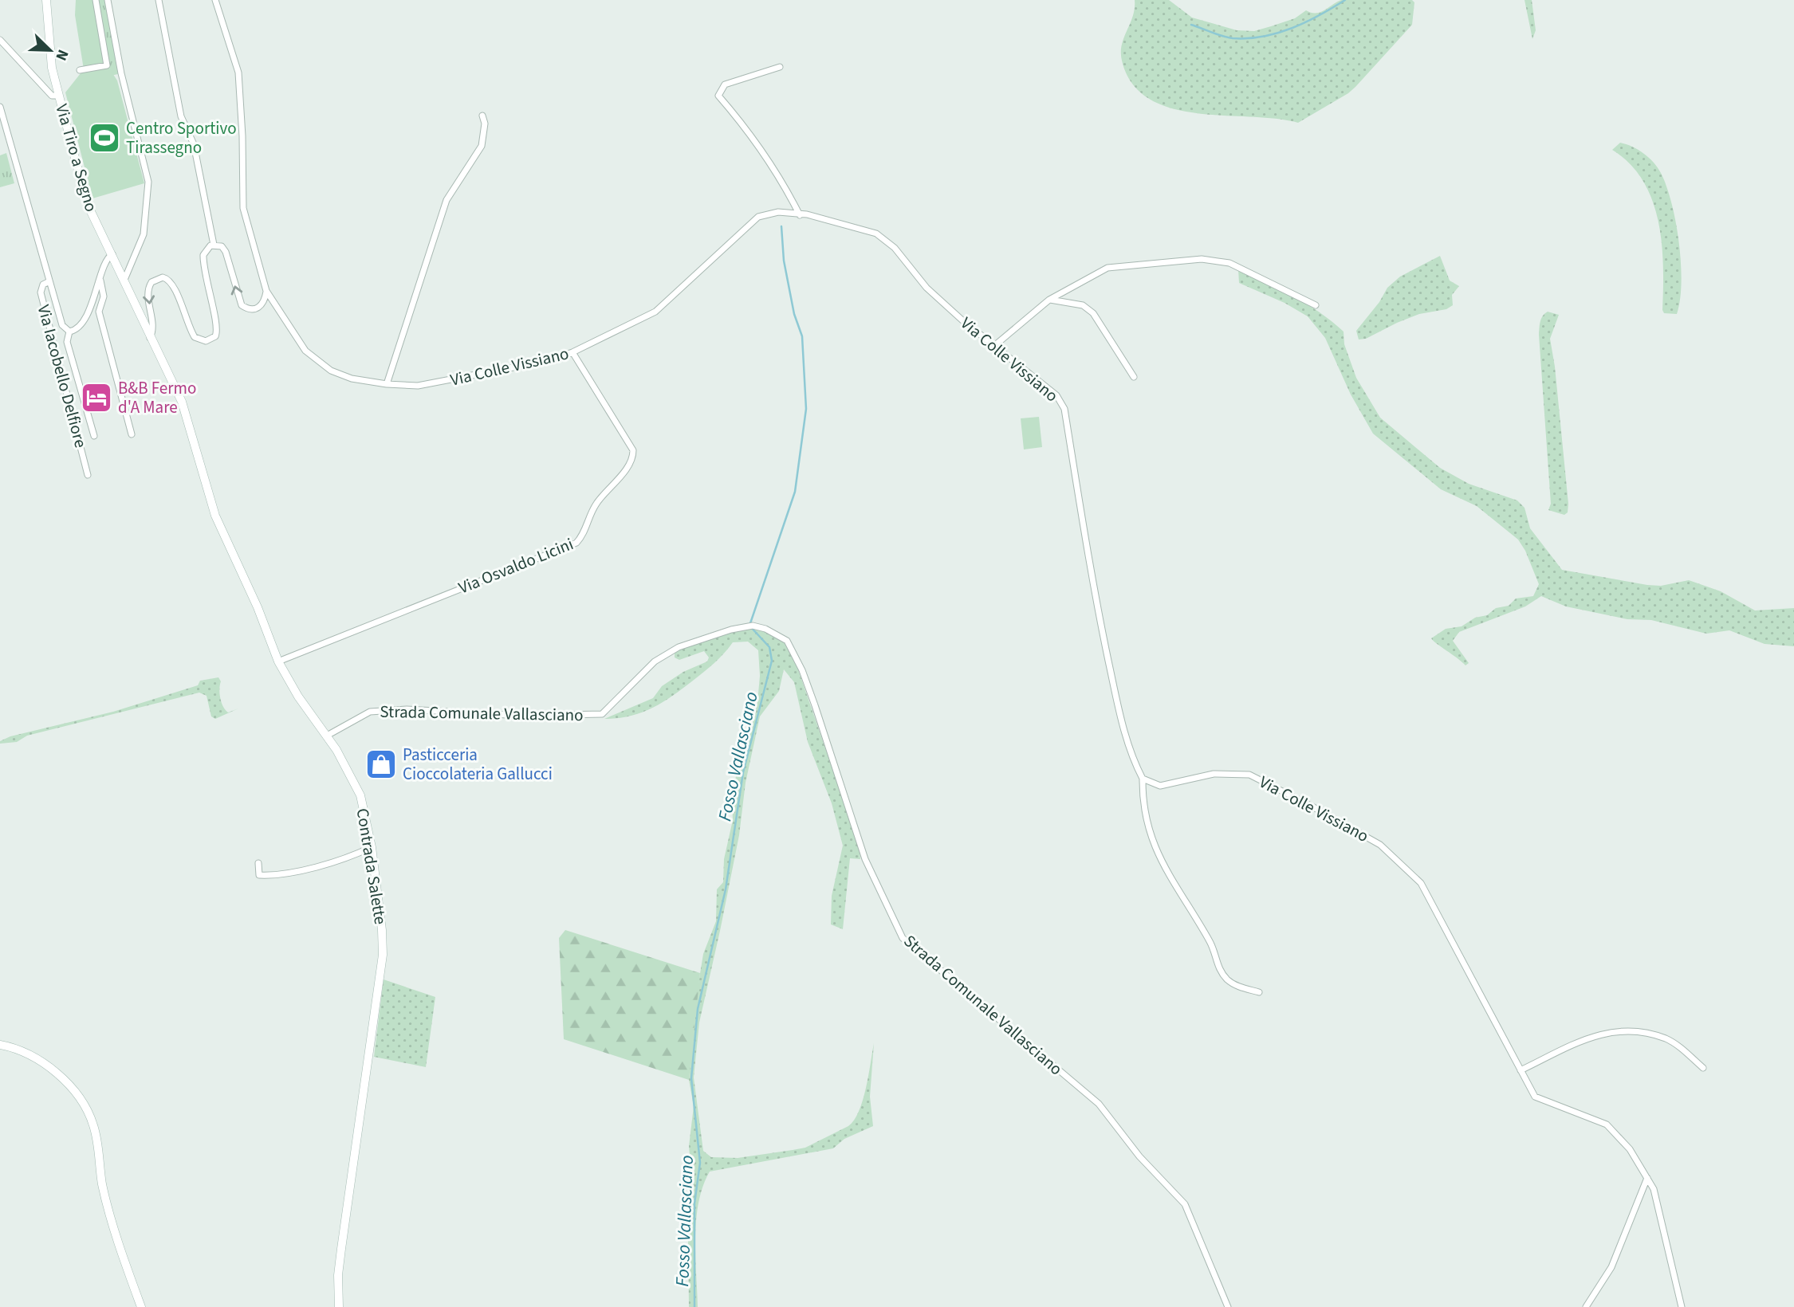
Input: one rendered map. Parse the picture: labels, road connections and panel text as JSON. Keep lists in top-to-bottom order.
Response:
{
  "streets": {
    "main road": ["Via Tiro a Segno", "Contrada Salette"],
    "street": [
      "Via Colle Vissiano",
      "Via Iacobello Delfiore",
      "Via Osvaldo Licini",
      "Strada Comunale Vallasciano"
    ]
  },
  "crossings": [
    ["Via Tiro a Segno", "Contrada Salette"],
    ["Via Colle Vissiano", "Via Osvaldo Licini"],
    ["Via Osvaldo Licini", "Contrada Salette"],
    ["Strada Comunale Vallasciano", "Contrada Salette"]
  ],
  "water": ["Fosso Vallasciano"],
  "places": {
    "sports": ["Centro Sportivo Tirassegno"],
    "hotel": ["B&B Fermo d'A Mare"],
    "shop": ["Pasticceria Cioccolateria Gallucci"]
  },
  "north": "bottom right"
}
